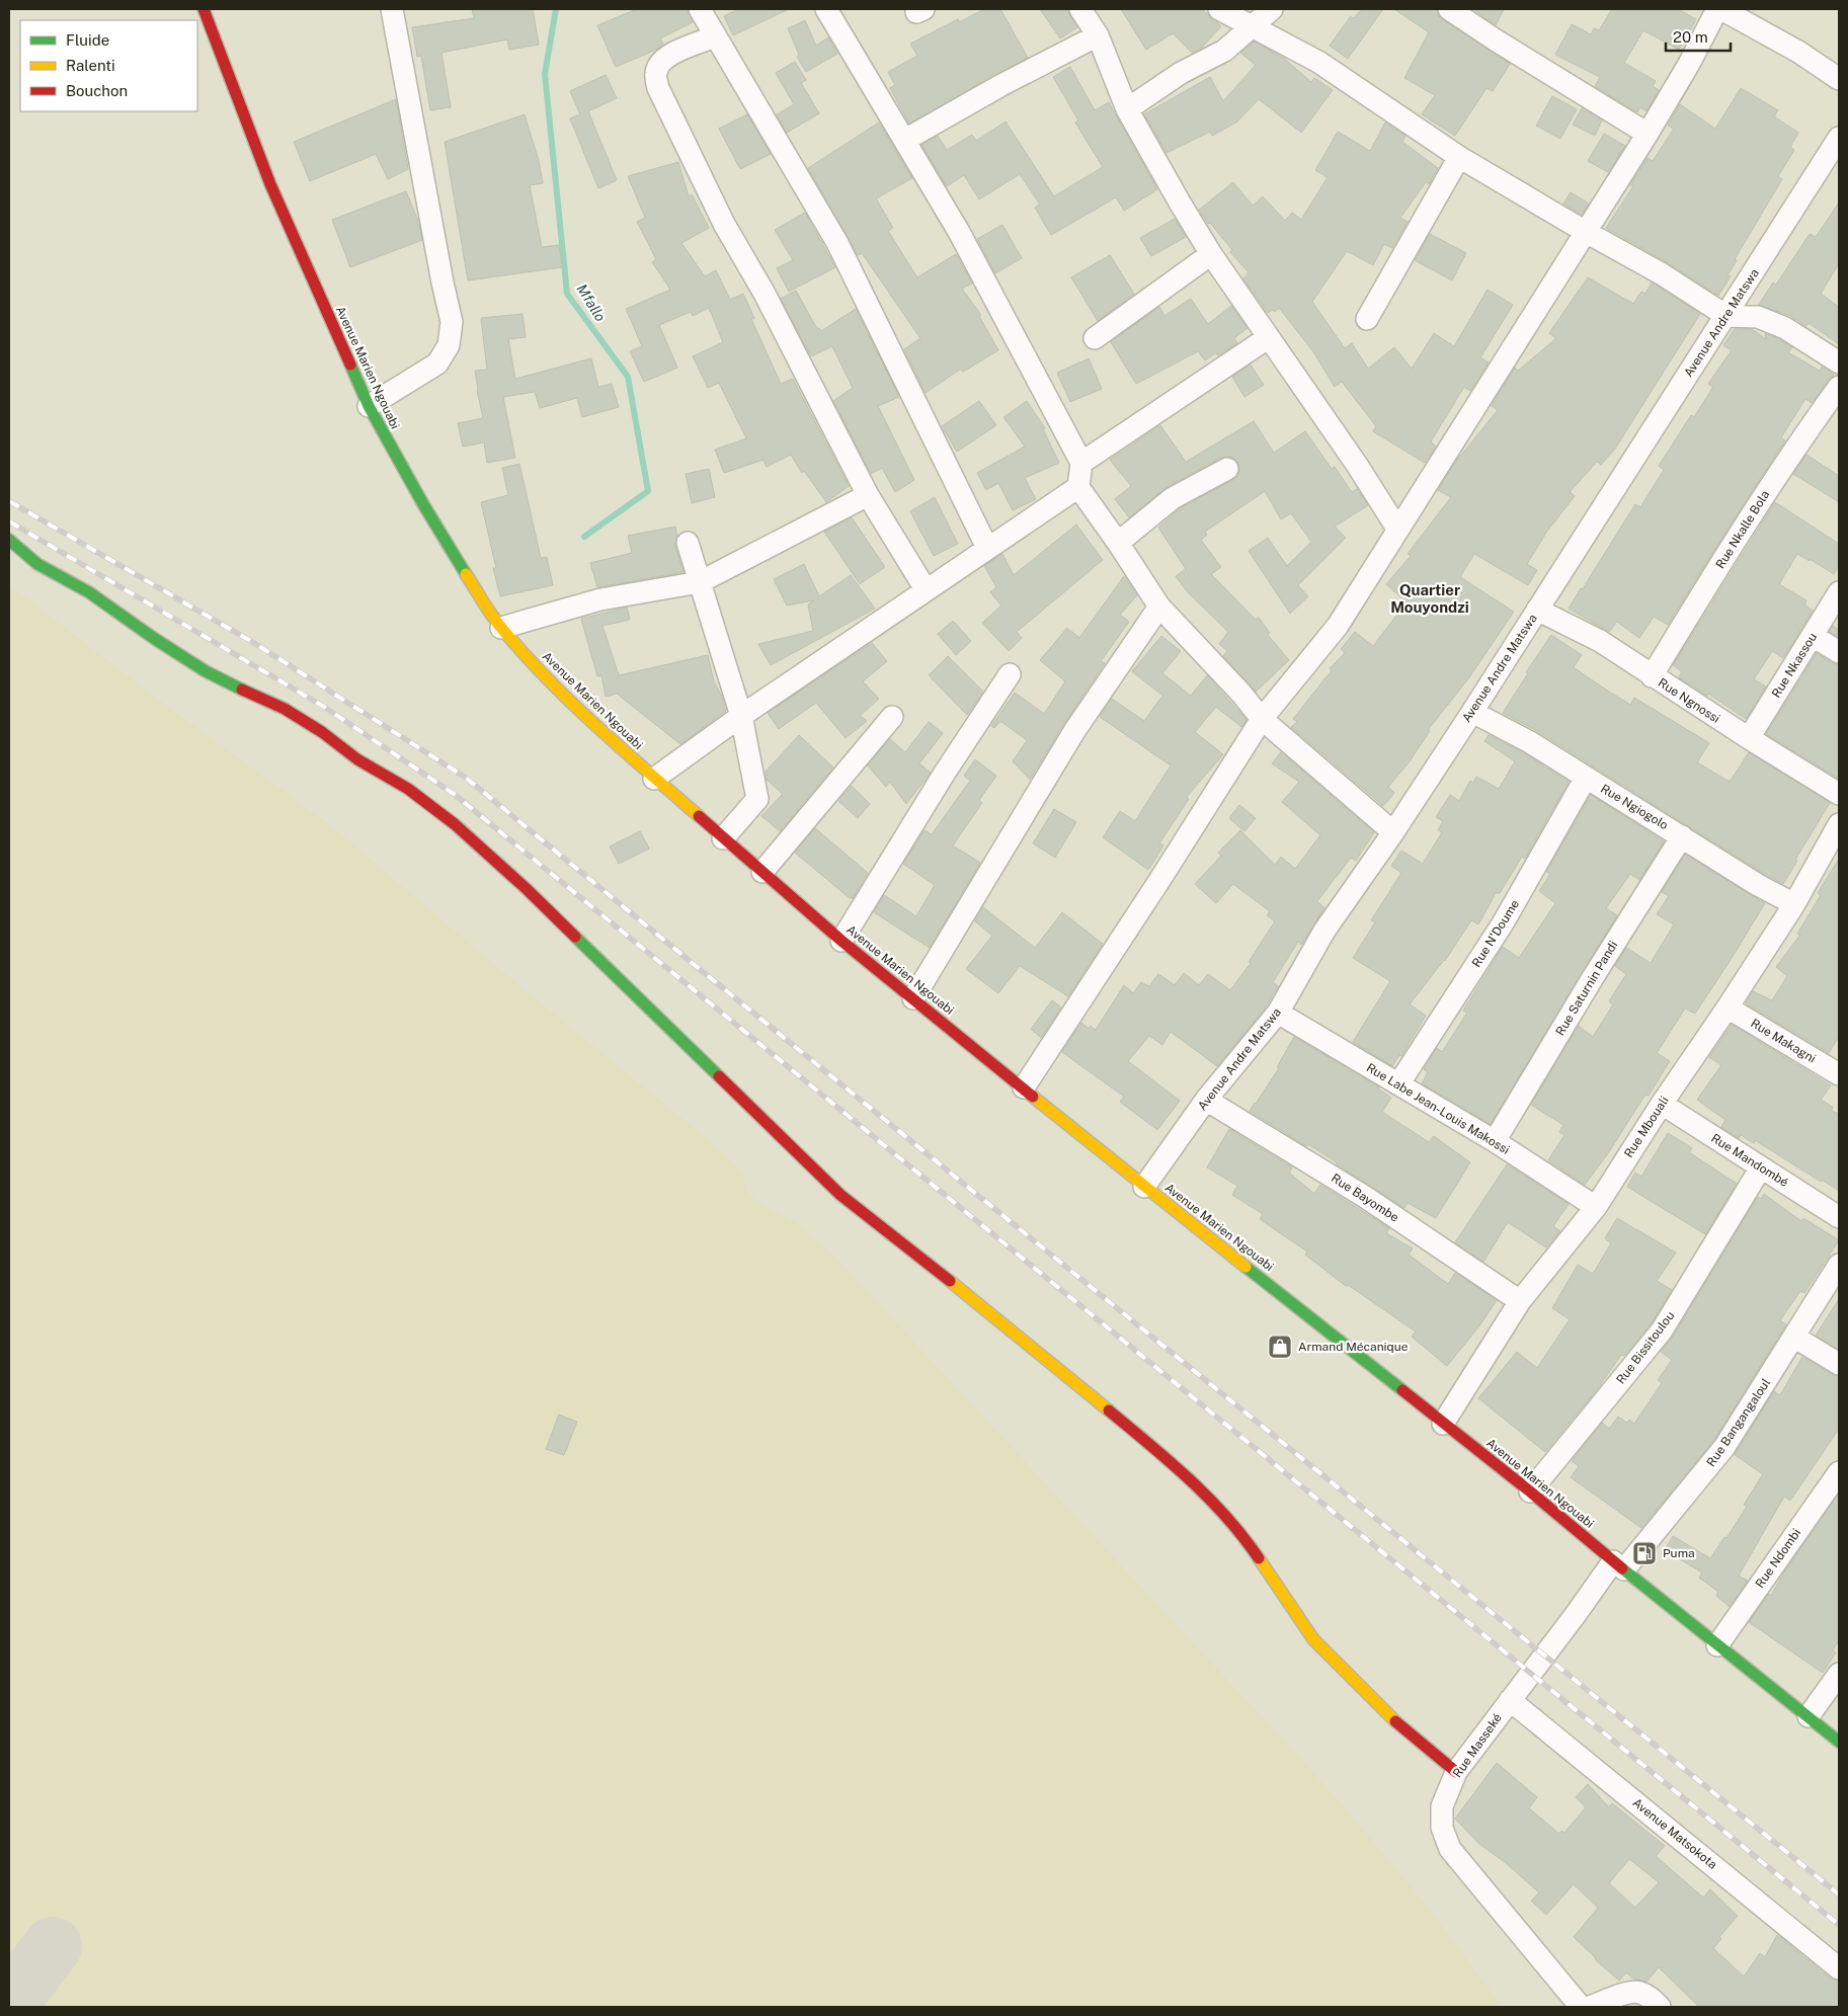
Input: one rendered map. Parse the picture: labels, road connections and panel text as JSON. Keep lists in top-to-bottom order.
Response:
{
  "streets": {
    "street": [
      "Avenue Andre Matswa",
      "Avenue Marien Ngouabi",
      "Rue Nkalle Bola",
      "Rue Nkassou",
      "Rue Ngnossi",
      "Rue Ngiogolo",
      "Rue N'Doume",
      "Rue Saturnin Pandi",
      "Rue Makagni",
      "Rue Labe Jean-Louis Makossi",
      "Rue Mbouali",
      "Rue Mandombé",
      "Rue Bayombe",
      "Rue Bissitoulou",
      "Rue Bangangaloul",
      "Rue Ndombi",
      "Rue Masseké",
      "Avenue Matsokota"
    ]
  },
  "crossings": [
    ["Avenue Andre Matswa", "Avenue Marien Ngouabi"],
    ["Avenue Andre Matswa", "Rue Ngnossi"],
    ["Avenue Andre Matswa", "Rue Ngiogolo"],
    ["Avenue Andre Matswa", "Rue Labe Jean-Louis Makossi"],
    ["Avenue Andre Matswa", "Rue Bayombe"],
    ["Avenue Marien Ngouabi", "Rue Mbouali"],
    ["Avenue Marien Ngouabi", "Rue Bissitoulou"],
    ["Avenue Marien Ngouabi", "Rue Bangangaloul"],
    ["Avenue Marien Ngouabi", "Rue Ndombi"],
    ["Avenue Marien Ngouabi", "Rue Masseké"],
    ["Rue Nkalle Bola", "Rue Ngnossi"],
    ["Rue Nkassou", "Rue Ngnossi"],
    ["Rue Ngiogolo", "Rue N'Doume"],
    ["Rue Ngiogolo", "Rue Saturnin Pandi"],
    ["Rue Ngiogolo", "Rue Mbouali"],
    ["Rue N'Doume", "Rue Labe Jean-Louis Makossi"],
    ["Rue Saturnin Pandi", "Rue Labe Jean-Louis Makossi"],
    ["Rue Makagni", "Rue Mbouali"],
    ["Rue Labe Jean-Louis Makossi", "Rue Mbouali"],
    ["Rue Mbouali", "Rue Mandombé"],
    ["Rue Mbouali", "Rue Bayombe"],
    ["Rue Mandombé", "Rue Bissitoulou"],
    ["Rue Bangangaloul", "Rue Masseké"],
    ["Rue Masseké", "Avenue Matsokota"]
  ],
  "districts": ["Quartier Mouyondzi"],
  "water": ["Mfallo"],
  "places": {
    "shop": ["Armand Mécanique"],
    "fuel station": ["Puma"]
  },
  "legend": ["Fluide", "Ralenti", "Bouchon"],
  "scale_bar": "20 m"
}
